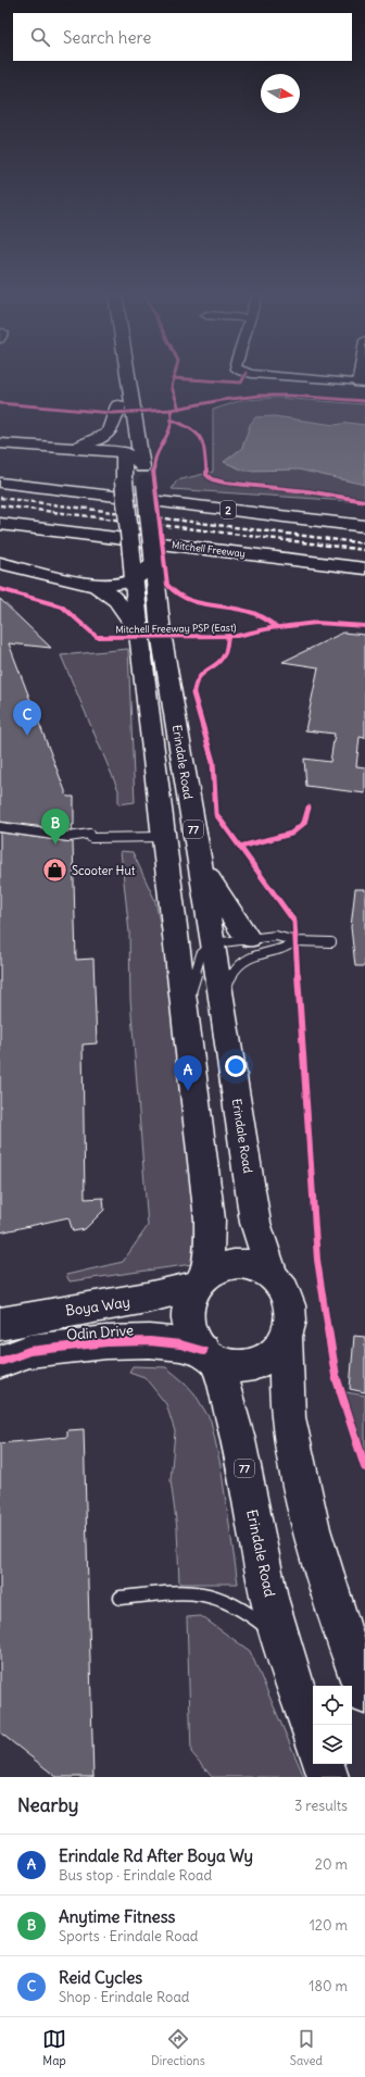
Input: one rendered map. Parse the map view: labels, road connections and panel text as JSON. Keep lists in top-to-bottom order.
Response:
{
  "streets": {
    "main road": [
      "2",
      "Mitchell Freeway",
      "Erindale Road",
      "77",
      "Boya Way",
      "Odin Drive"
    ],
    "cycle path": ["Mitchell Freeway PSP (East)"]
  },
  "crossings": [
    ["Erindale Road", "Boya Way"],
    ["Erindale Road", "Odin Drive"],
    ["Boya Way", "Odin Drive"]
  ],
  "places": {
    "shop": ["Scooter Hut"]
  },
  "north": "right",
  "page": {
    "search": "Search here",
    "pins": ["C", "B", "A"],
    "heading": ["Nearby", "3 results"],
    "list": [
      {
        "mark": "A",
        "name": "Erindale Rd After Boya Wy",
        "note": "Bus stop · Erindale Road",
        "value": "20 m"
      },
      {
        "mark": "B",
        "name": "Anytime Fitness",
        "note": "Sports · Erindale Road",
        "value": "120 m"
      },
      {
        "mark": "C",
        "name": "Reid Cycles",
        "note": "Shop · Erindale Road",
        "value": "180 m"
      }
    ],
    "nav": ["Map", "Directions", "Saved"]
  }
}
